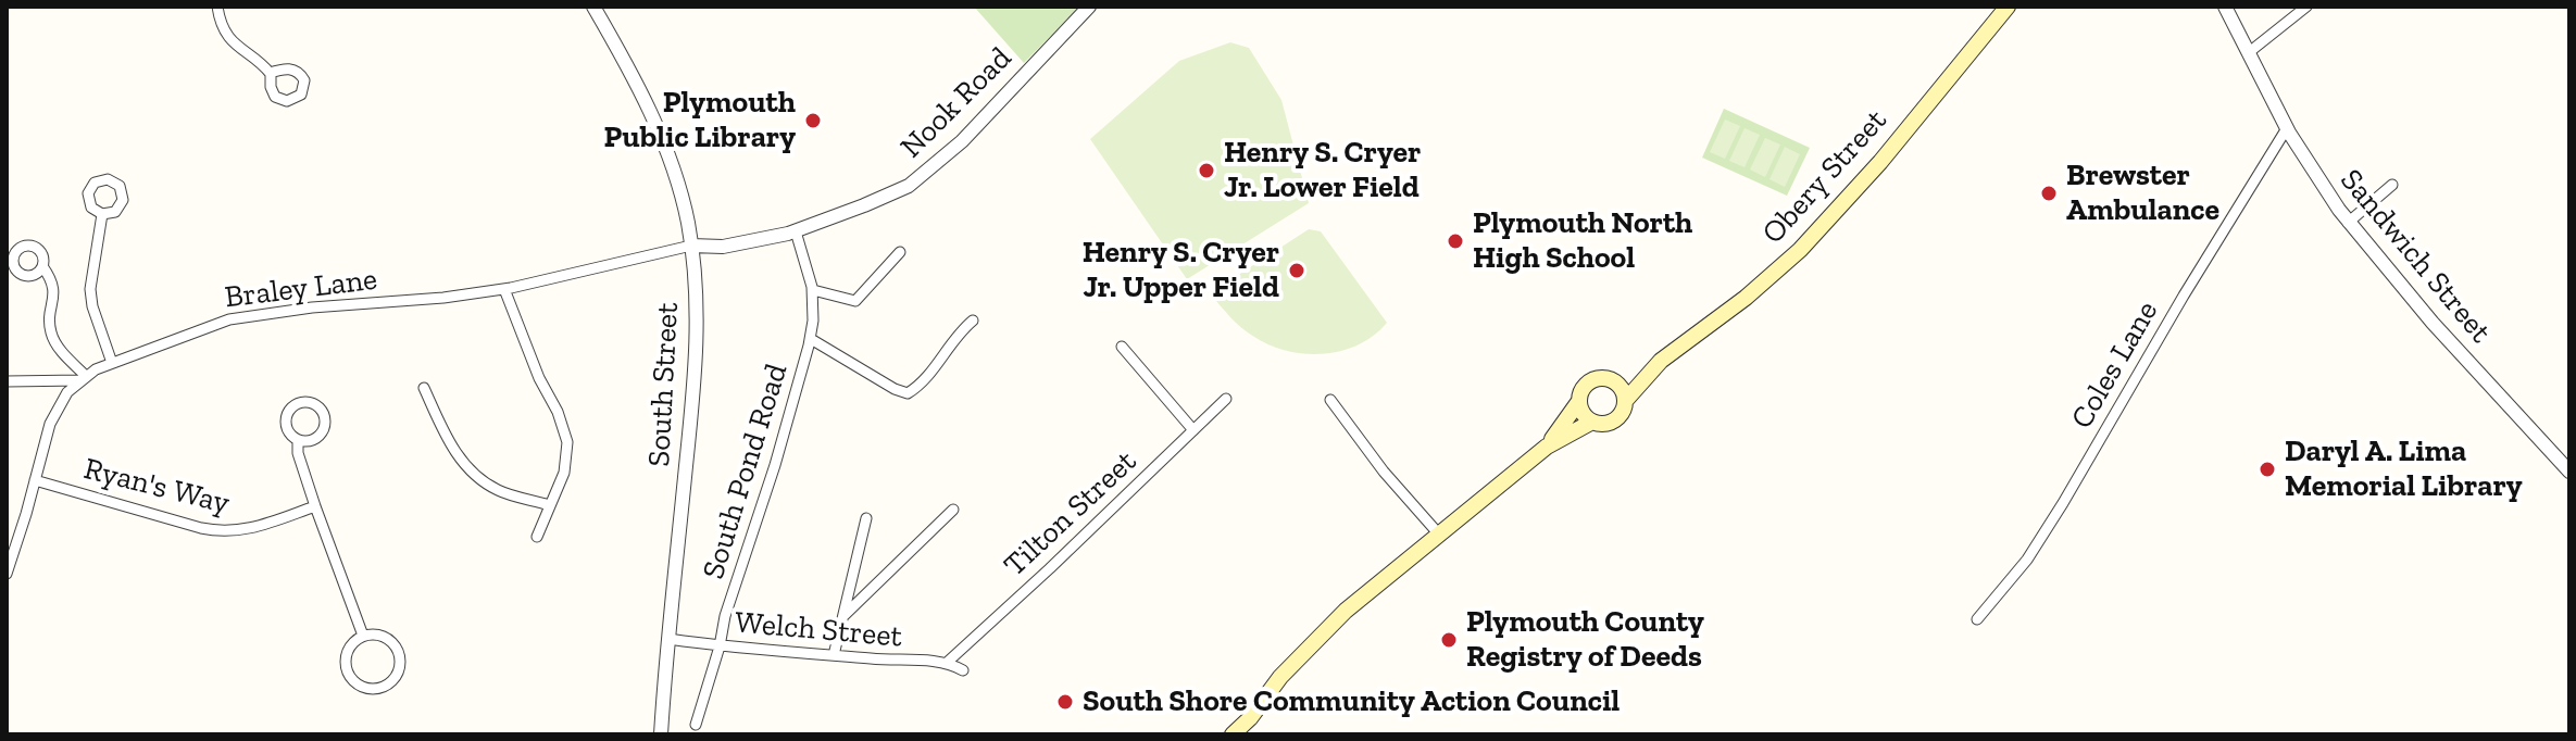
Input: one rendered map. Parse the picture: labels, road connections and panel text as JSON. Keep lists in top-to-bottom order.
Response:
{
  "streets": {
    "main road": ["Obery Street"],
    "street": [
      "Nook Road",
      "Sandwich Street",
      "Braley Lane",
      "Coles Lane",
      "South Street",
      "South Pond Road",
      "Ryan's Way",
      "Tilton Street",
      "Welch Street"
    ]
  },
  "crossings": [
    ["Nook Road", "Braley Lane"],
    ["Nook Road", "South Street"],
    ["Nook Road", "South Pond Road"],
    ["Sandwich Street", "Coles Lane"],
    ["Braley Lane", "South Street"],
    ["Braley Lane", "Ryan's Way"],
    ["South Street", "Welch Street"],
    ["South Pond Road", "Welch Street"],
    ["Tilton Street", "Welch Street"]
  ],
  "places": [
    "Plymouth Public Library",
    "Henry S. Cryer Jr. Lower Field",
    "Brewster Ambulance",
    "Plymouth North High School",
    "Henry S. Cryer Jr. Upper Field",
    "Daryl A. Lima Memorial Library",
    "Plymouth County Registry of Deeds",
    "South Shore Community Action Council"
  ]
}
